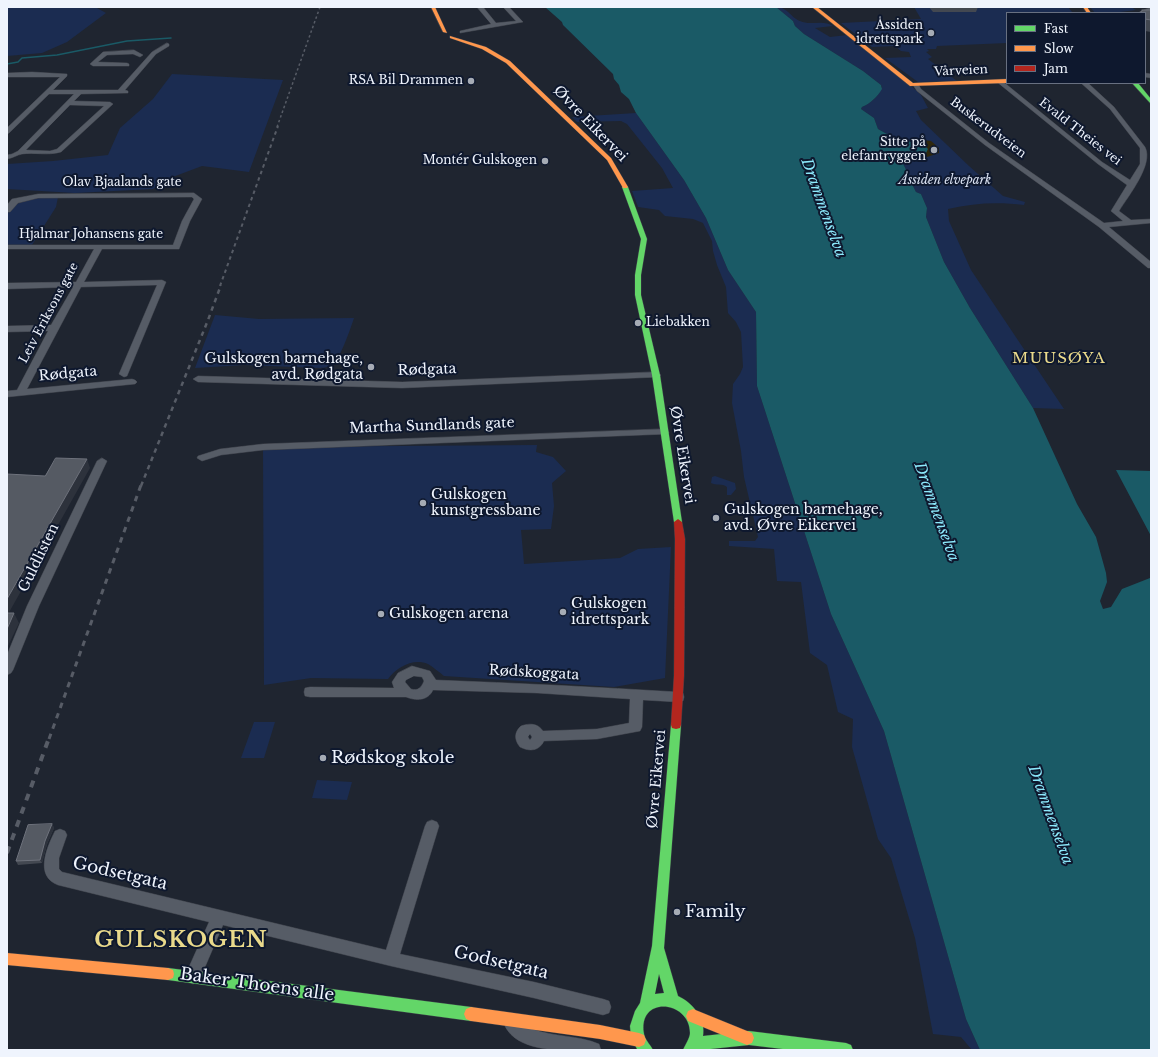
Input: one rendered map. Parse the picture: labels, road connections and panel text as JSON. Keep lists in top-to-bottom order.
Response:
{
  "streets": {
    "main road": [
      "Vårveien",
      "Øvre Eikervei",
      "Buskerudveien",
      "Baker Thoens alle"
    ],
    "street": [
      "Evald Theies vei",
      "Olav Bjaalands gate",
      "Hjalmar Johansens gate",
      "Leiv Eriksons gate",
      "Rødgata",
      "Martha Sundlands gate",
      "Guldlisten",
      "Rødskoggata",
      "Godsetgata"
    ]
  },
  "crossings": [
    ["Vårveien", "Buskerudveien"],
    ["Øvre Eikervei", "Rødgata"],
    ["Øvre Eikervei", "Martha Sundlands gate"],
    ["Øvre Eikervei", "Rødskoggata"],
    ["Øvre Eikervei", "Baker Thoens alle"],
    ["Olav Bjaalands gate", "Hjalmar Johansens gate"],
    ["Hjalmar Johansens gate", "Leiv Eriksons gate"],
    ["Leiv Eriksons gate", "Rødgata"]
  ],
  "districts": ["MUUSØYA", "GULSKOGEN"],
  "water": ["Drammenselva"],
  "parks": ["Åssiden elvepark"],
  "places": [
    "Åssiden idrettspark",
    "RSA Bil Drammen",
    "Sitte på elefantryggen",
    "Montér Gulskogen",
    "Liebakken",
    "Gulskogen barnehage, avd. Rødgata",
    "Gulskogen kunstgressbane",
    "Gulskogen barnehage, avd. Øvre Eikervei",
    "Gulskogen idrettspark",
    "Gulskogen arena",
    "Rødskog skole",
    "Family"
  ],
  "legend": ["Fast", "Slow", "Jam"]
}
